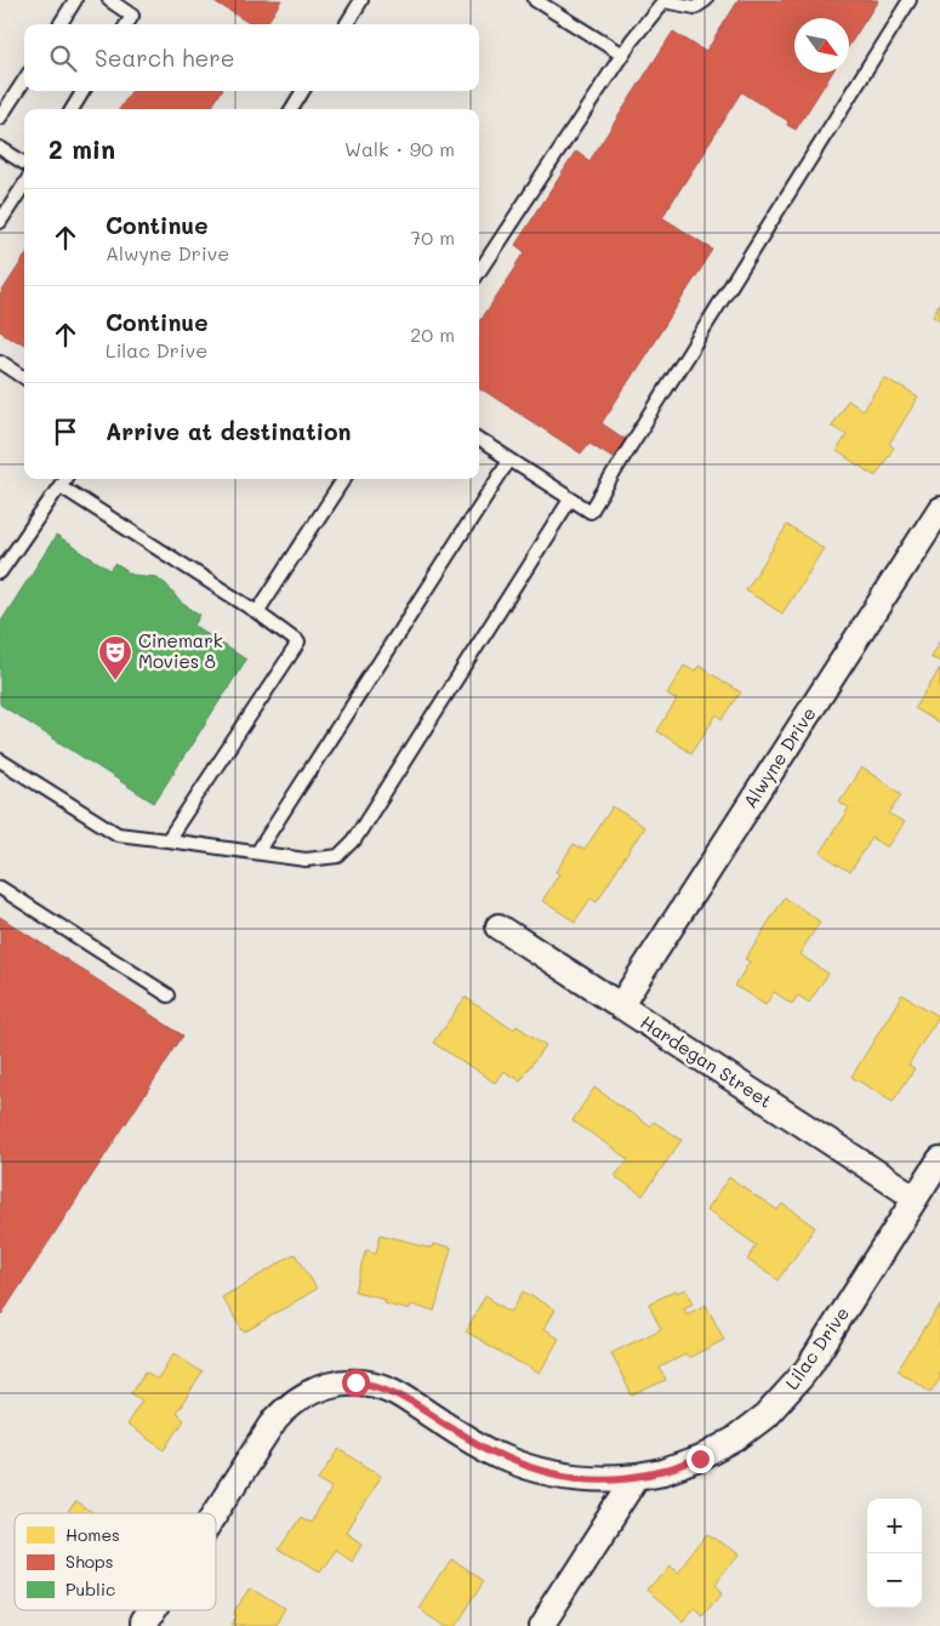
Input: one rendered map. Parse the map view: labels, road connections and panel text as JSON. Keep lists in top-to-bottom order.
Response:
{
  "streets": {
    "street": ["Alwyne Drive", "Hardegan Street", "Lilac Drive"]
  },
  "crossings": [
    ["Alwyne Drive", "Hardegan Street"],
    ["Hardegan Street", "Lilac Drive"]
  ],
  "places": {
    "theatre": ["Cinemark Movies 8"]
  },
  "legend": ["Homes", "Shops", "Public"],
  "north": "bottom right",
  "page": {
    "search": "Search here",
    "heading": ["2 min", "Walk · 90 m"],
    "list": [
      ["Continue", "Alwyne Drive", "70 m"],
      ["Continue", "Lilac Drive", "20 m"],
      "Arrive at destination"
    ],
    "map_buttons": ["+", "−"]
  }
}
